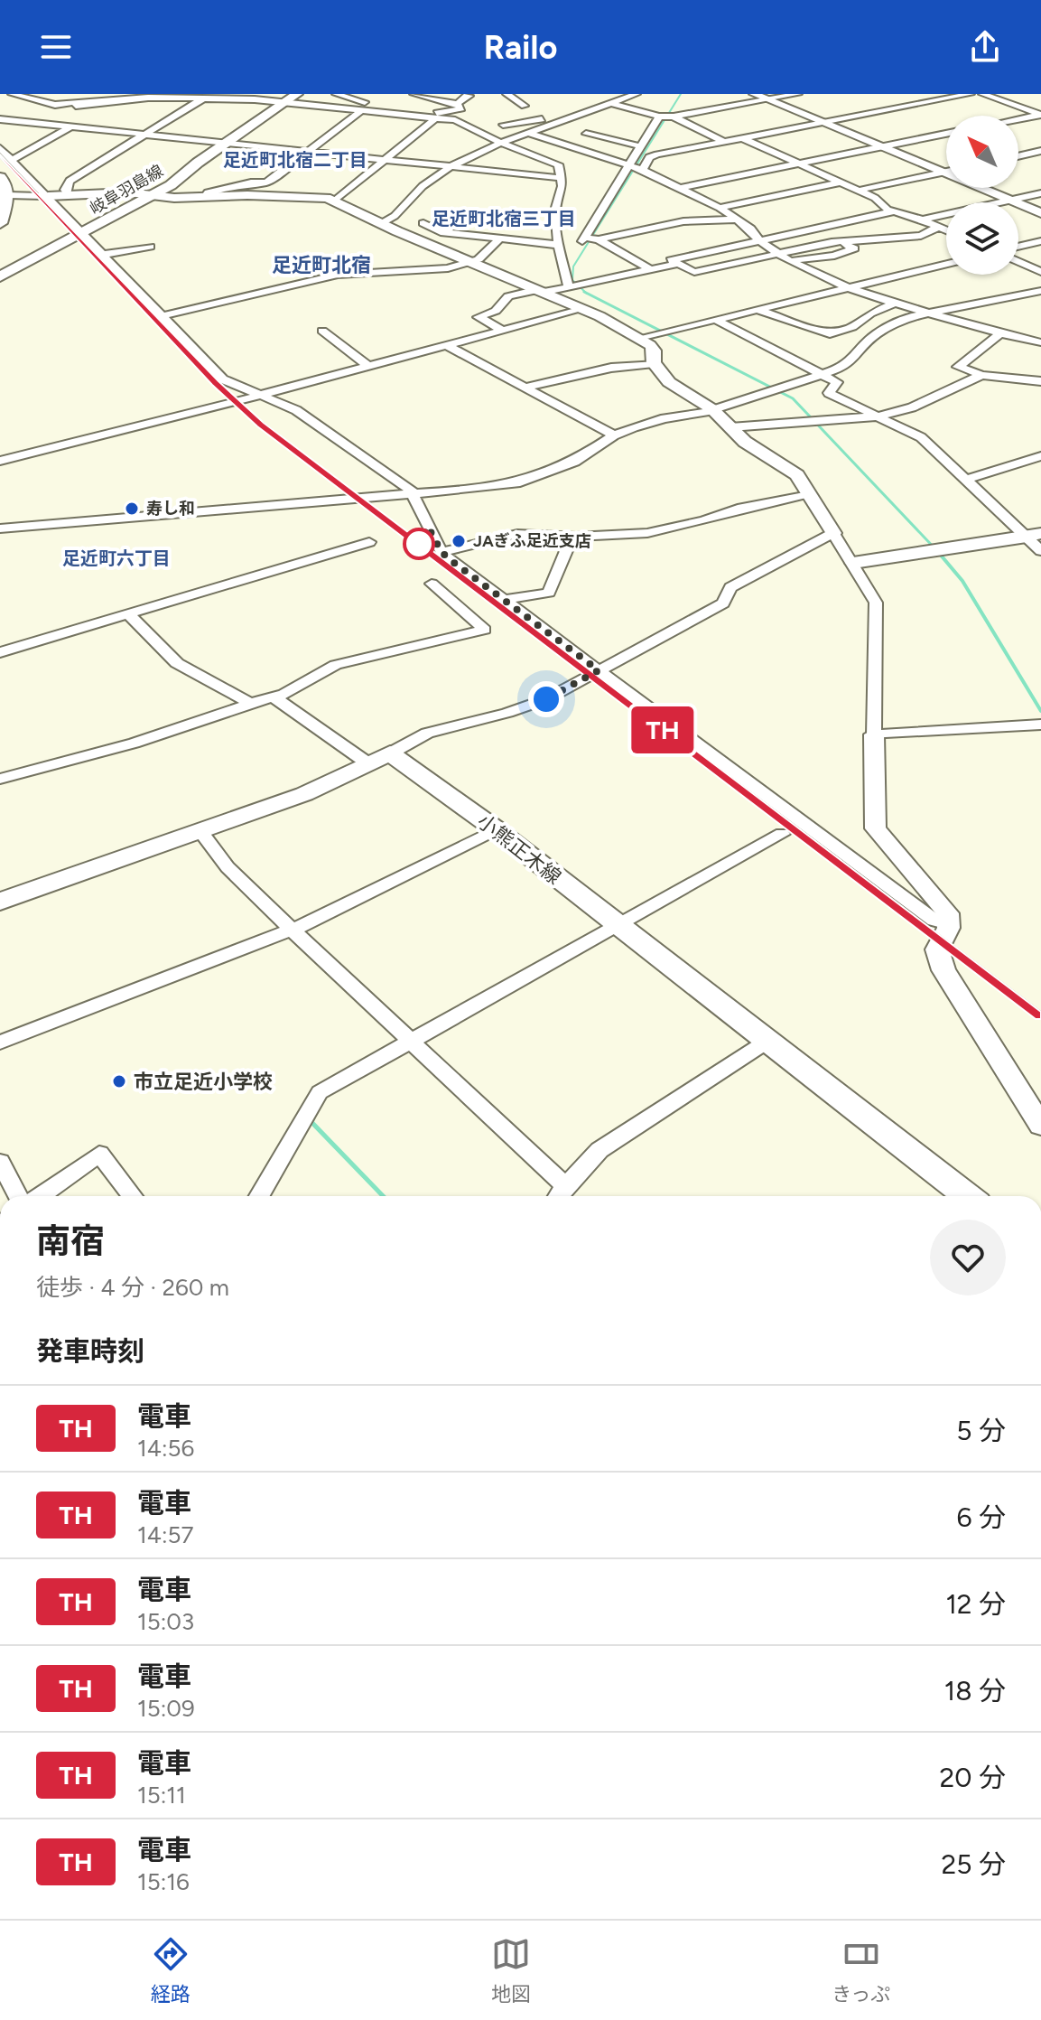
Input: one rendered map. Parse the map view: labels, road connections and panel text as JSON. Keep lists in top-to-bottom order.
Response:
{
  "streets": {
    "main road": ["岐阜羽島線", "小熊正木線"]
  },
  "districts": [
    "足近町北宿二丁目",
    "足近町北宿三丁目",
    "足近町北宿",
    "足近町六丁目"
  ],
  "places": ["寿し和", "JAぎふ足近支店", "市立足近小学校"],
  "north": "top left",
  "page": {
    "header": "Railo",
    "on_map": "TH",
    "heading": [
      ["南宿", "徒歩 · 4 分 · 260 m"],
      "発車時刻"
    ],
    "list": [
      {
        "mark": "TH",
        "name": "電車",
        "note": "14:56",
        "value": "5 分"
      },
      {
        "mark": "TH",
        "name": "電車",
        "note": "14:57",
        "value": "6 分"
      },
      {
        "mark": "TH",
        "name": "電車",
        "note": "15:03",
        "value": "12 分"
      },
      {
        "mark": "TH",
        "name": "電車",
        "note": "15:09",
        "value": "18 分"
      },
      {
        "mark": "TH",
        "name": "電車",
        "note": "15:11",
        "value": "20 分"
      },
      {
        "mark": "TH",
        "name": "電車",
        "note": "15:16",
        "value": "25 分"
      }
    ],
    "tabs": ["経路", "地図", "きっぷ"]
  }
}
